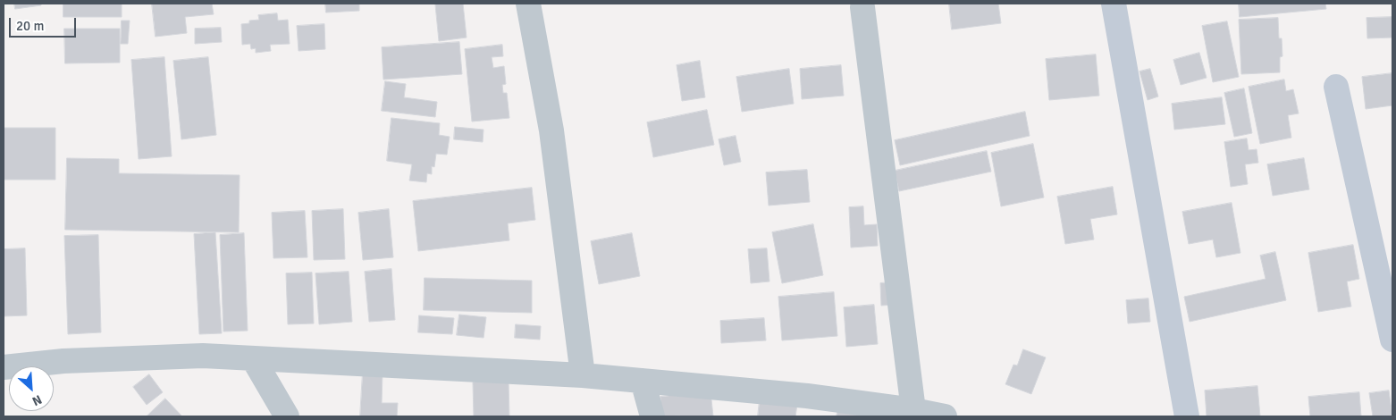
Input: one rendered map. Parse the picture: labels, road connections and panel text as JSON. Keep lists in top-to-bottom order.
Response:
{
  "scale_bar": "20 m",
  "north": "bottom right"
}
